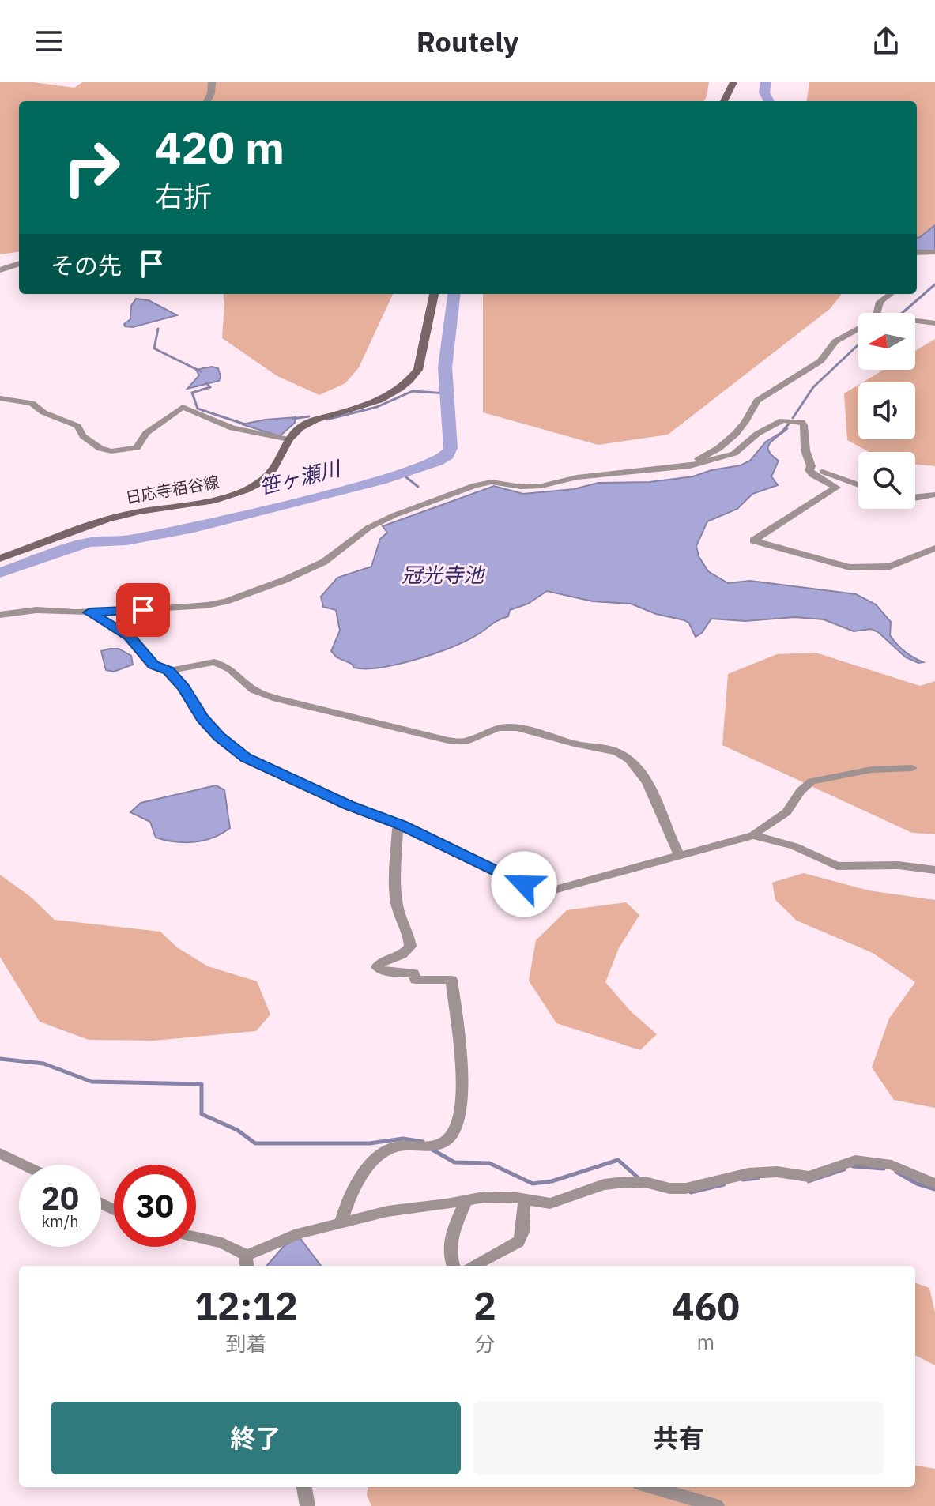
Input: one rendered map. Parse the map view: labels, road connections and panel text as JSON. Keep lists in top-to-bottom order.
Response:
{
  "streets": {
    "main road": ["日応寺栢谷線"]
  },
  "water": ["笹ヶ瀬川", "冠光寺池"],
  "north": "left",
  "page": {
    "header": "Routely",
    "turn": ["420 m", "右折"],
    "then": "その先",
    "speed": "20 km/h",
    "limit": "30",
    "eta": [
      "12:12",
      "到着",
      "2",
      "分",
      "460",
      "m"
    ],
    "buttons": ["終了", "共有"]
  }
}
